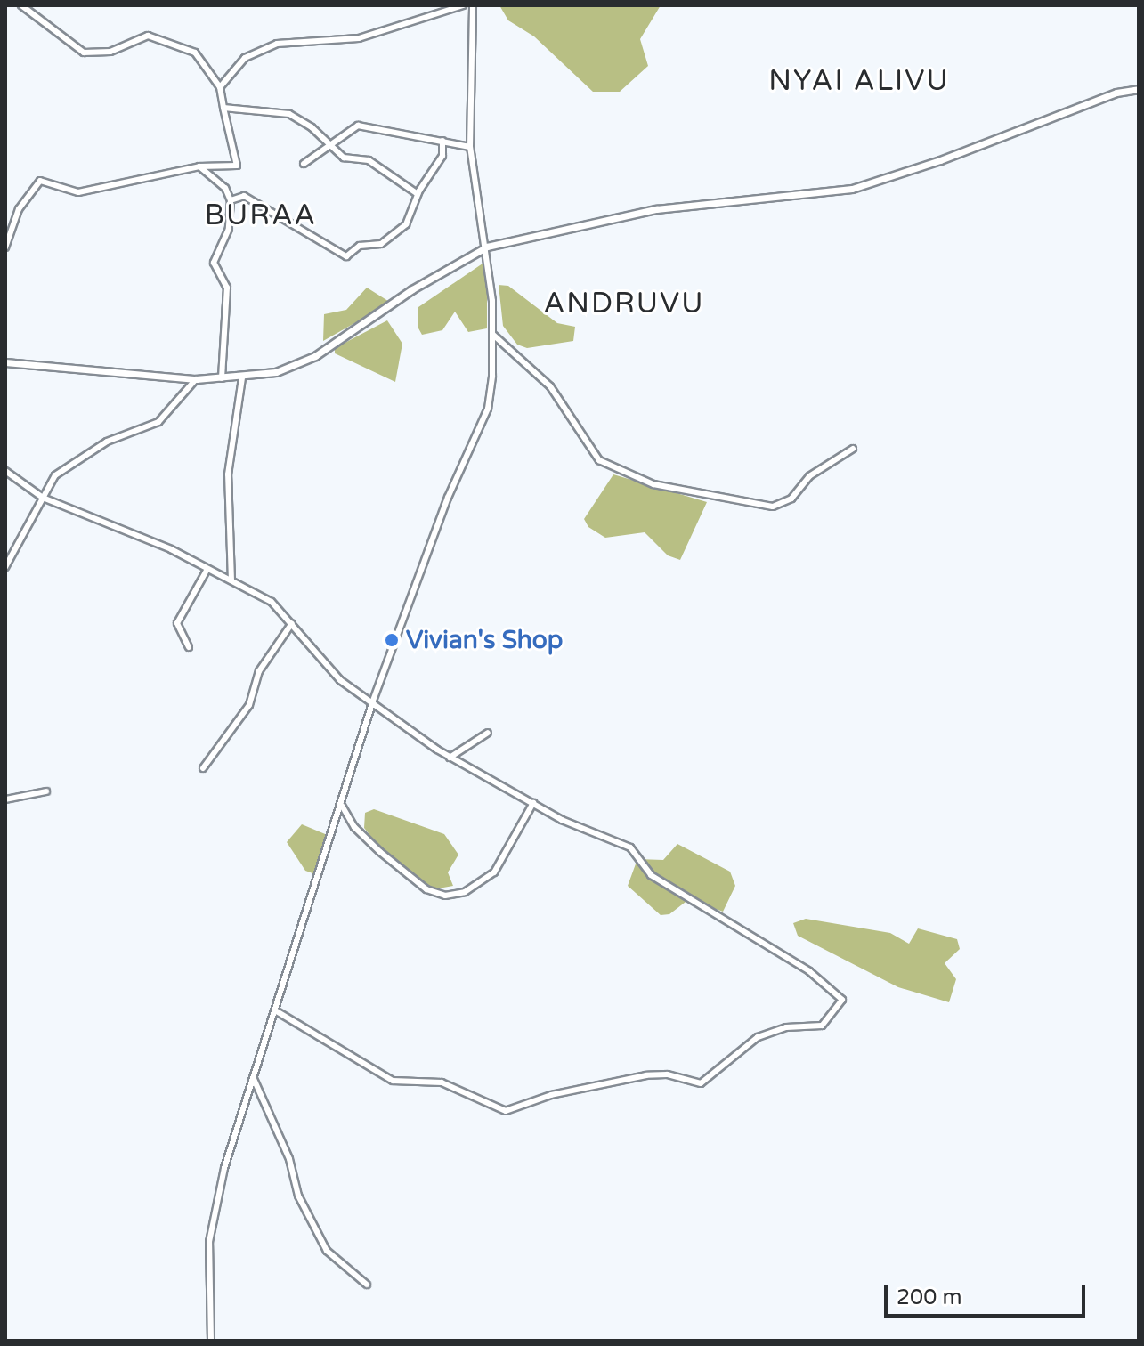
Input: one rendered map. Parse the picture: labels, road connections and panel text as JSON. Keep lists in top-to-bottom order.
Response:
{
  "districts": ["NYAI ALIVU", "BURAA", "ANDRUVU"],
  "places": ["Vivian's Shop"],
  "scale_bar": "200 m"
}
